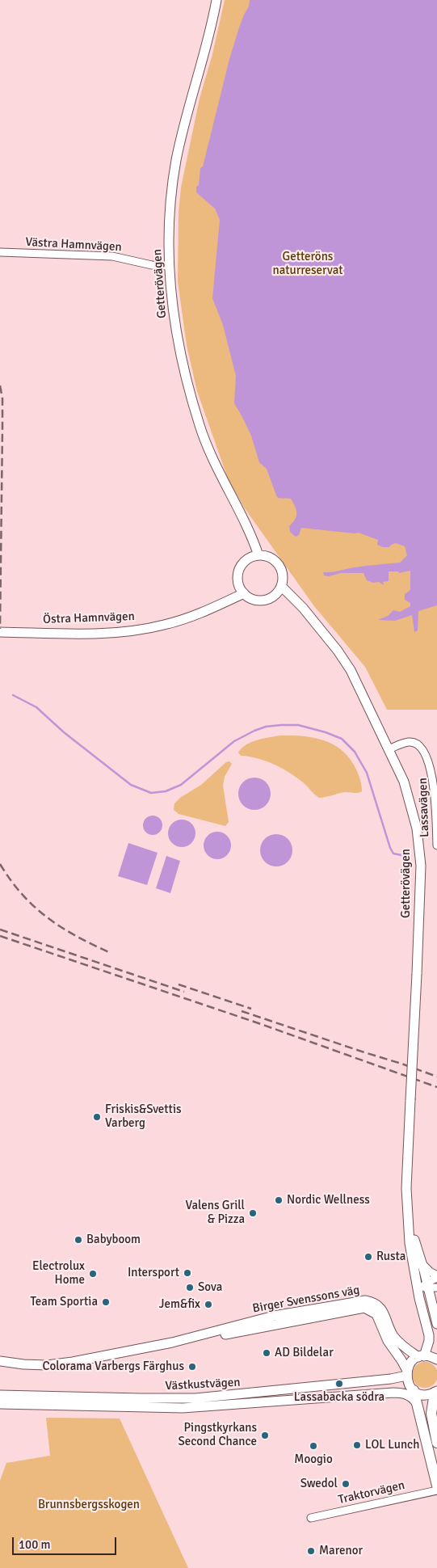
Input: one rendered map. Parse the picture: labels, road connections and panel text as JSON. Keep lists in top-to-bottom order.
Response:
{
  "streets": {
    "street": [
      "Västra Hamnvägen",
      "Getterövägen",
      "Östra Hamnvägen",
      "Lassavägen",
      "Birger Svenssons väg",
      "Västkustvägen",
      "Traktorvägen"
    ]
  },
  "crossings": [
    ["Västra Hamnvägen", "Getterövägen"],
    ["Getterövägen", "Östra Hamnvägen"],
    ["Getterövägen", "Lassavägen"],
    ["Getterövägen", "Birger Svenssons väg"],
    ["Birger Svenssons väg", "Västkustvägen"]
  ],
  "parks": ["Getteröns naturreservat", "Brunnsbergsskogen"],
  "places": [
    "Friskis&Svettis Varberg",
    "Nordic Wellness",
    "Valens Grill & Pizza",
    "Babyboom",
    "Rusta",
    "Intersport",
    "Electrolux Home",
    "Sova",
    "Team Sportia",
    "Jem&fix",
    "AD Bildelar",
    "Colorama Varbergs Färghus",
    "Lassabacka södra",
    "Pingstkyrkans Second Chance",
    "LOL Lunch",
    "Moogio",
    "Swedol",
    "Marenor"
  ],
  "scale_bar": "100 m"
}
